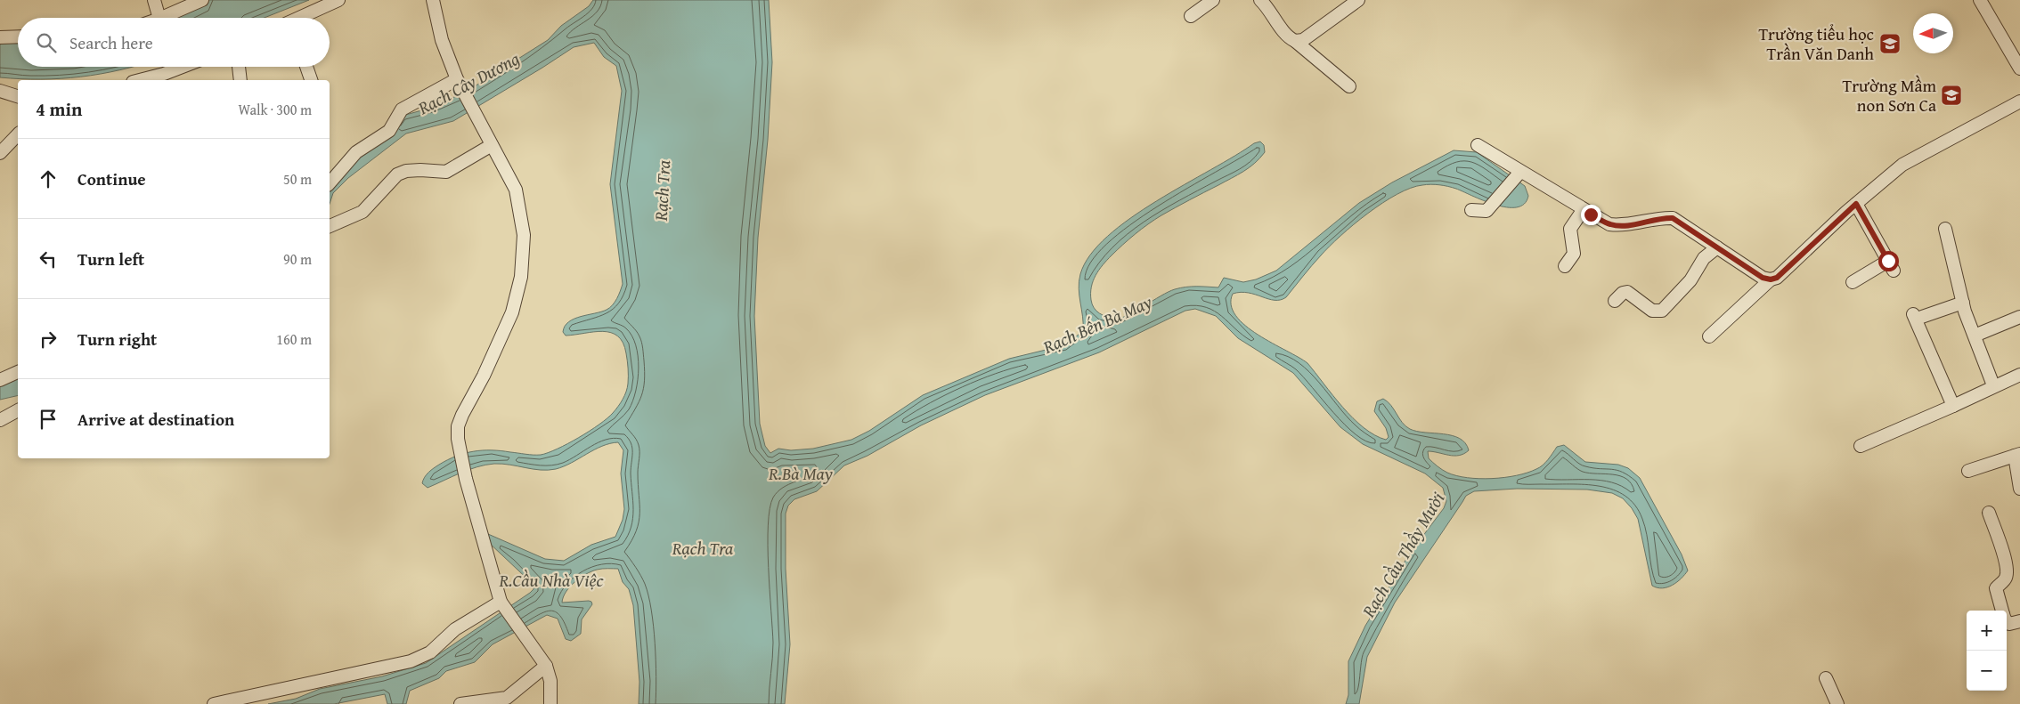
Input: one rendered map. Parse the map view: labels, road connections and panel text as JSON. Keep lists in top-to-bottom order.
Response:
{
  "water": [
    "Rạch Cây Dương",
    "Rạch Tra",
    "Rạch Bến Bà May",
    "R.Bà May",
    "Rạch Cầu Thầy Mười",
    "R.Cầu Nhà Việc"
  ],
  "places": {
    "school or university": ["Trường tiểu học Trần Văn Danh", "Trường Mầm non Sơn Ca"]
  },
  "north": "left",
  "page": {
    "search": "Search here",
    "heading": ["4 min", "Walk · 300 m"],
    "list": [
      ["Continue", "50 m"],
      ["Turn left", "90 m"],
      ["Turn right", "160 m"],
      "Arrive at destination"
    ],
    "map_buttons": ["+", "−"]
  }
}
